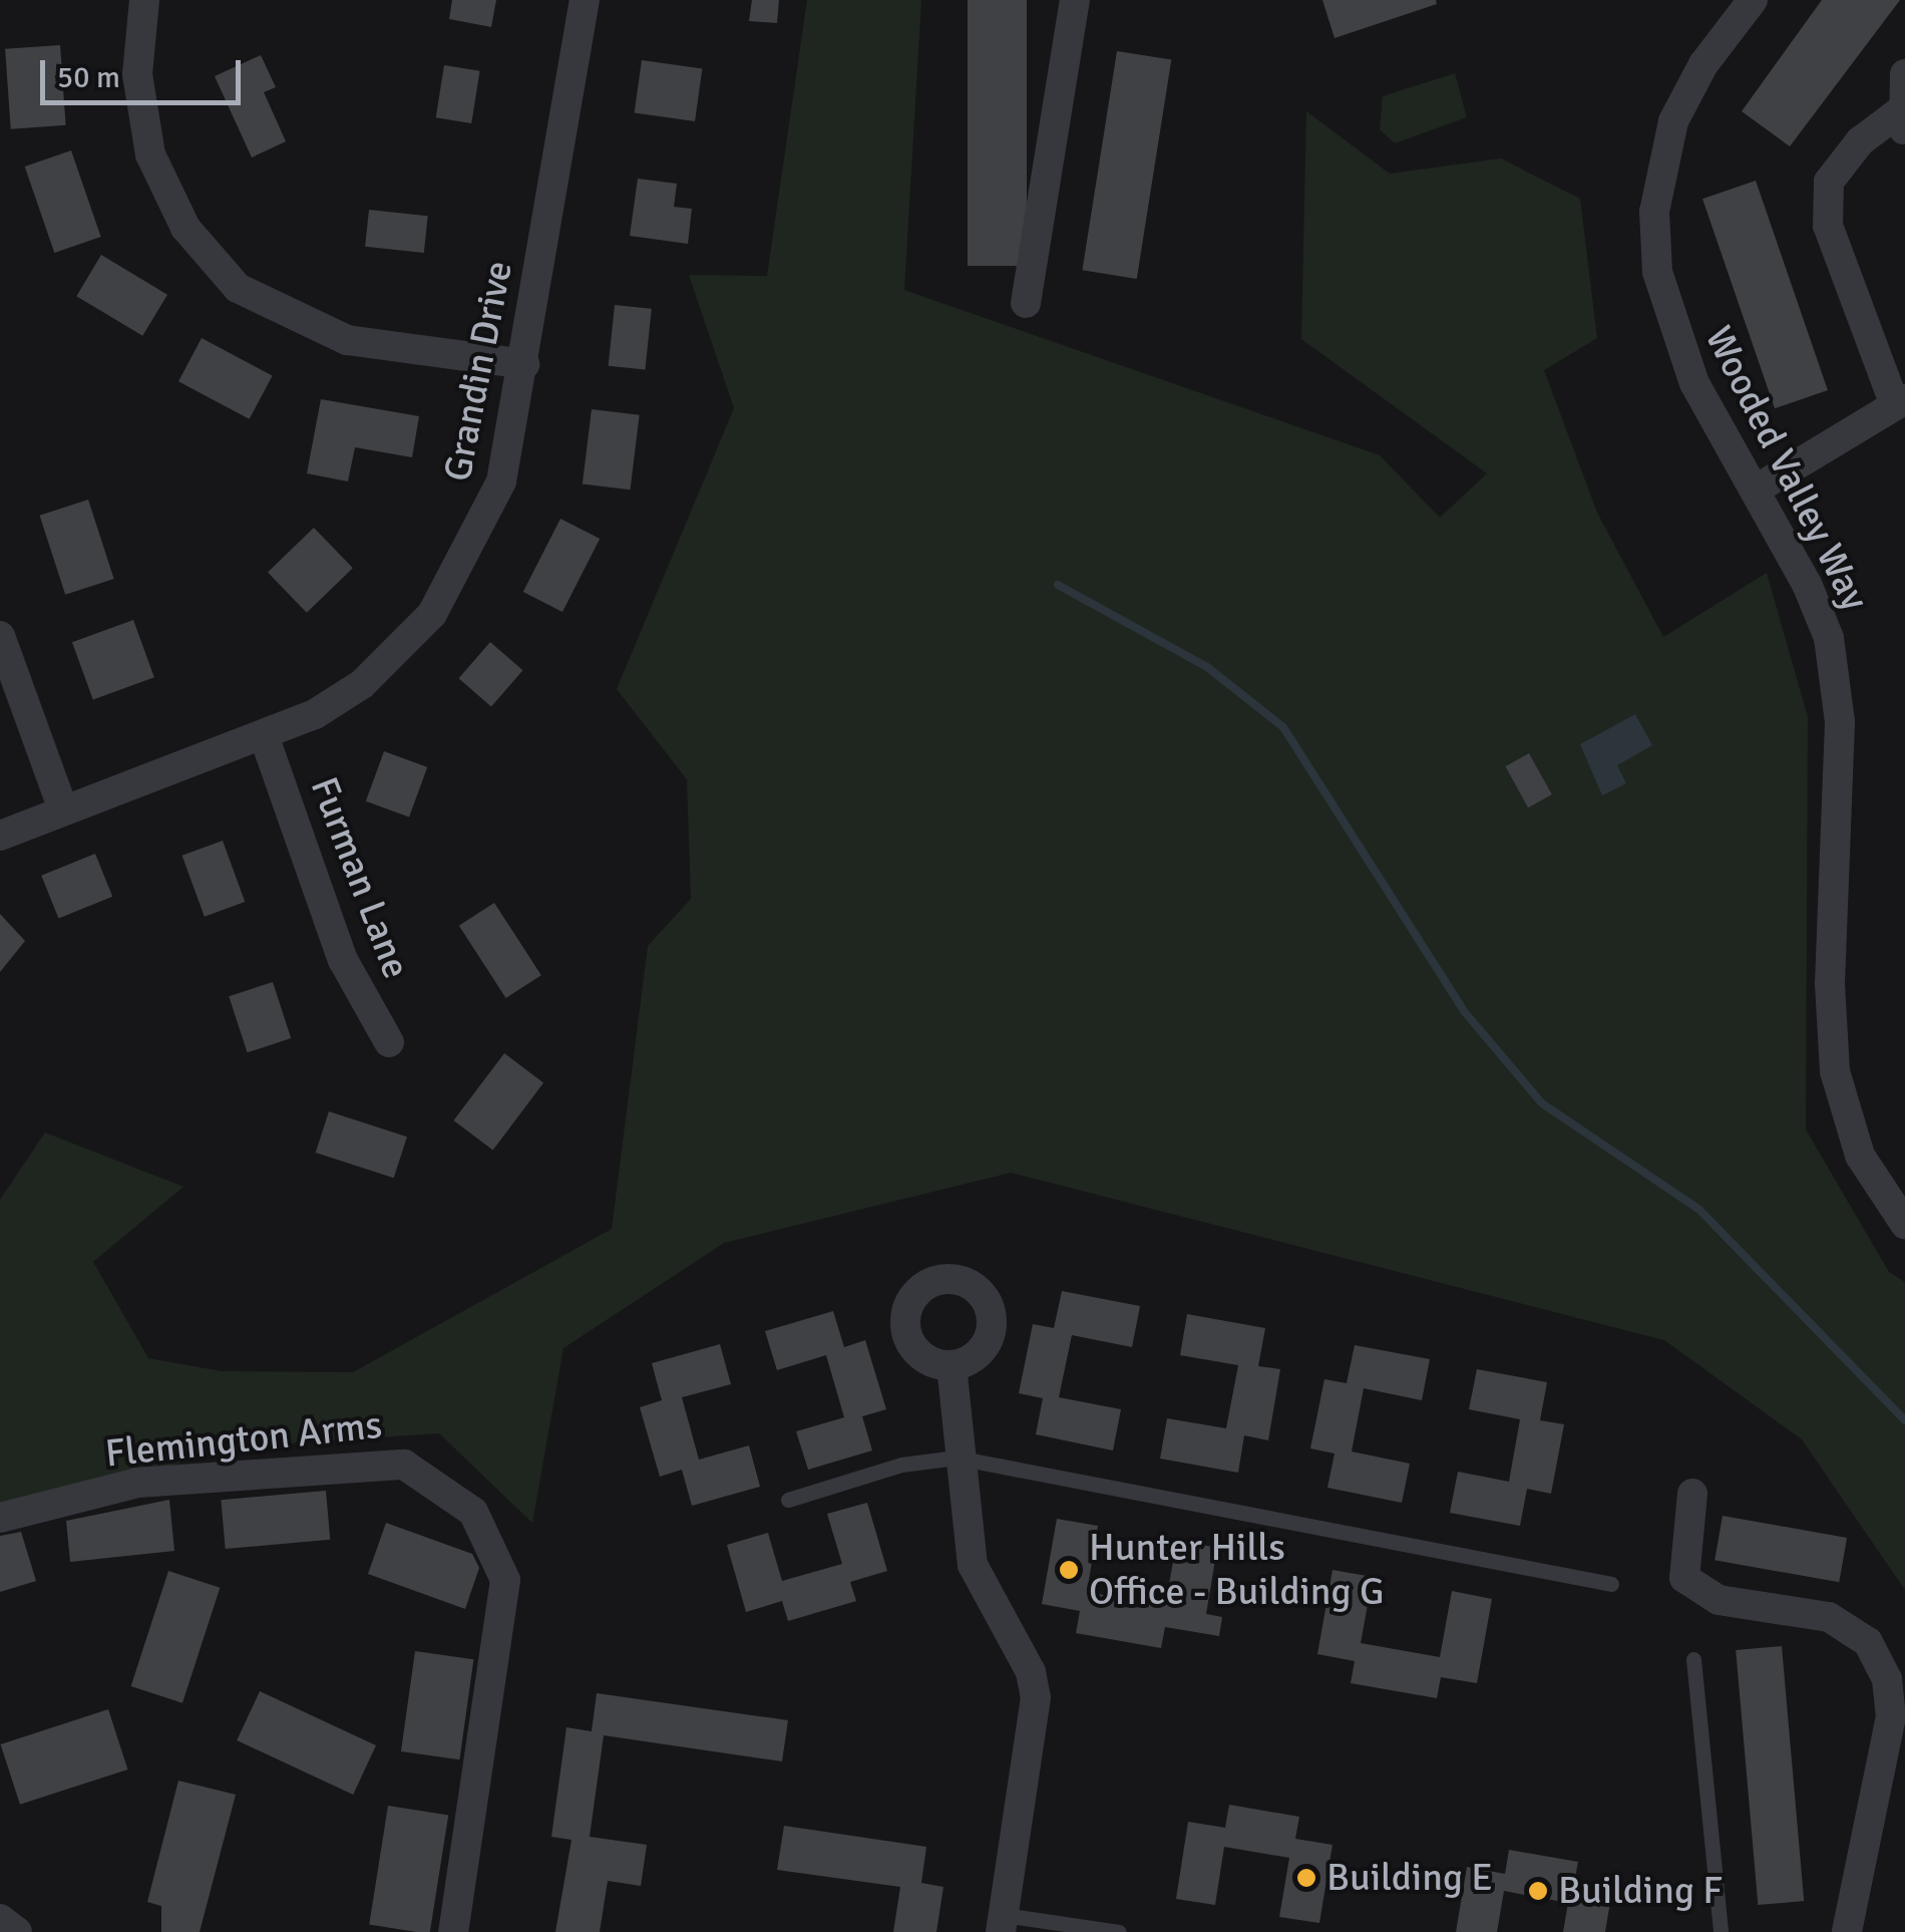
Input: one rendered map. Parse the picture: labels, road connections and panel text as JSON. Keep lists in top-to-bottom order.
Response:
{
  "streets": {
    "street": [
      "Grandin Drive",
      "Wooded Valley Way",
      "Furman Lane",
      "Flemington Arms"
    ]
  },
  "crossings": [
    ["Grandin Drive", "Furman Lane"]
  ],
  "places": ["Hunter Hills Office - Building G", "Building E", "Building F"],
  "scale_bar": "50 m"
}
